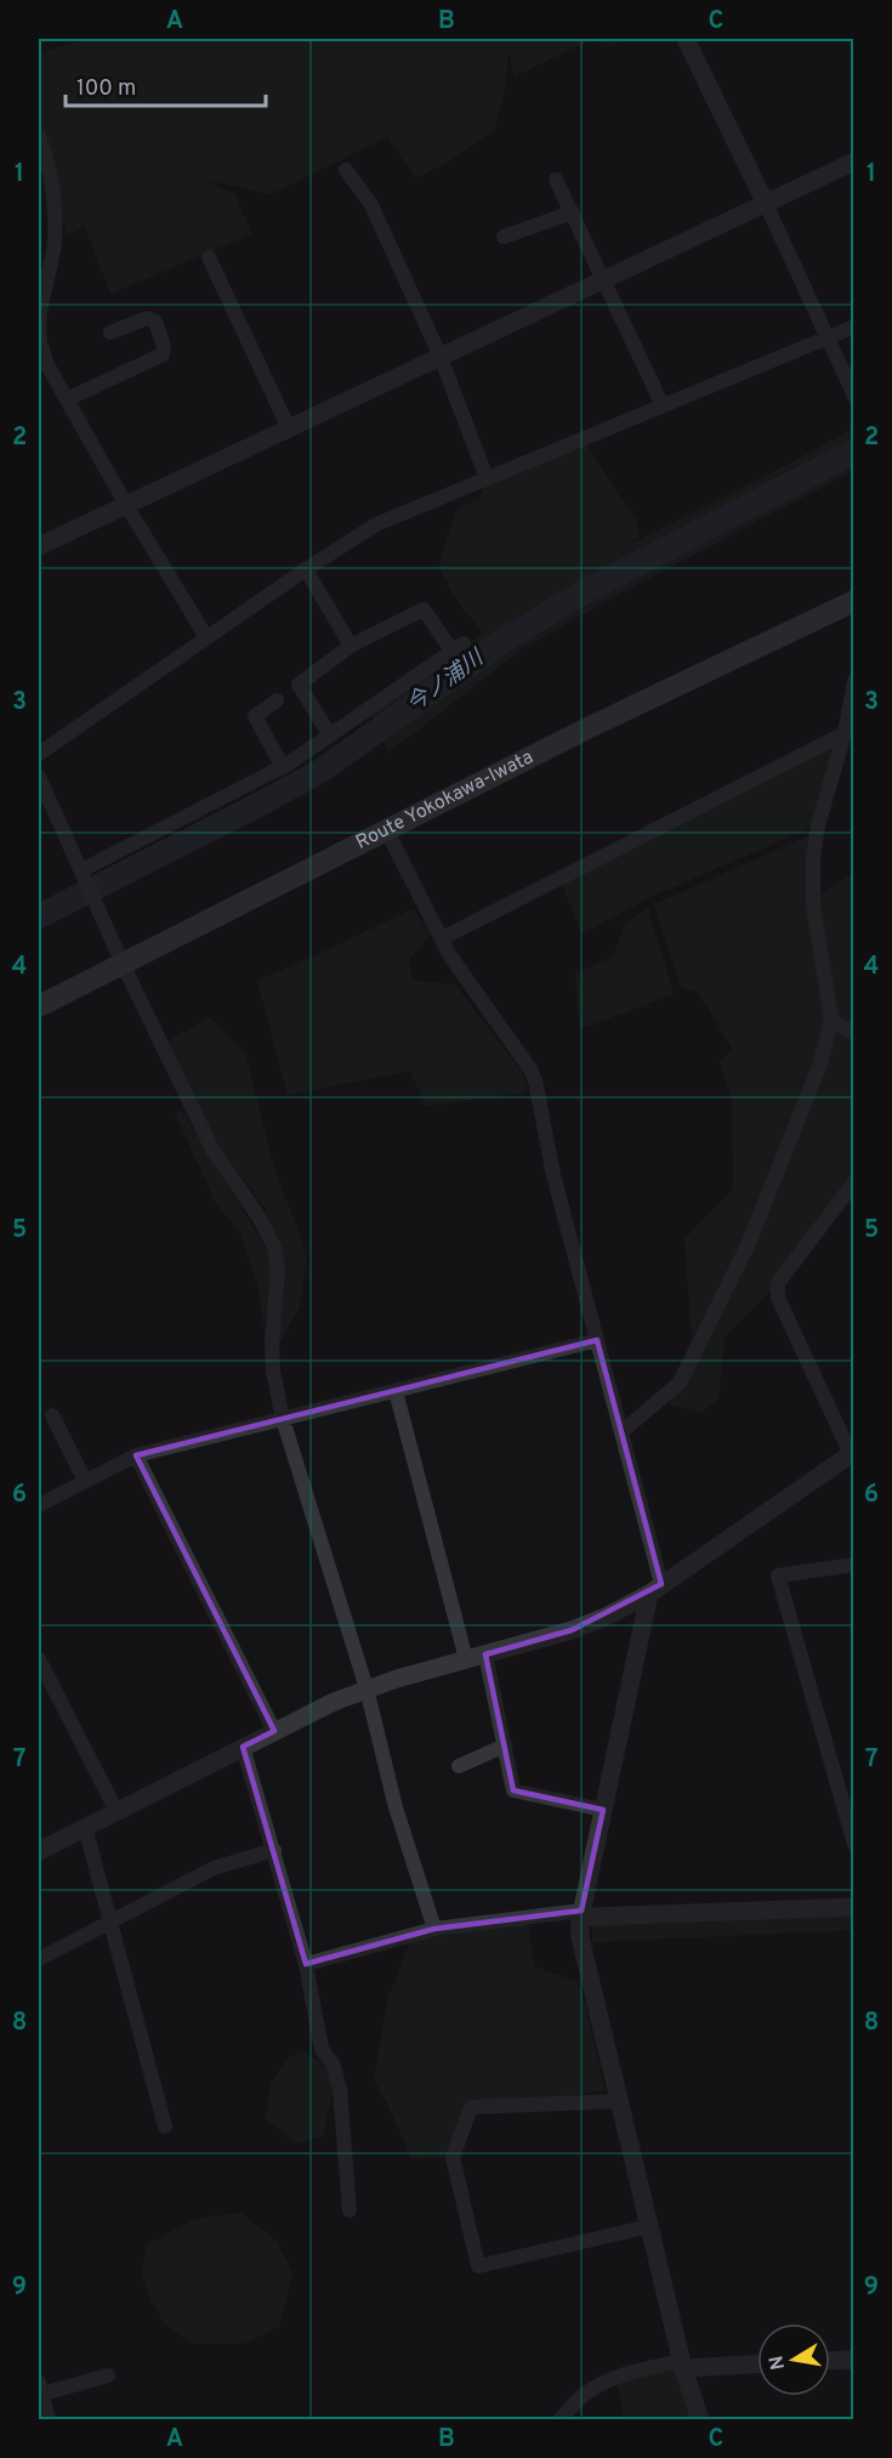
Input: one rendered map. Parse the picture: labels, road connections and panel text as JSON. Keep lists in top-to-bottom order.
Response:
{
  "streets": {
    "main road": ["Route Yokokawa-Iwata"]
  },
  "water": ["今ノ浦川"],
  "scale_bar": "100 m",
  "north": "left",
  "grid": {
    "columns": ["A", "B", "C"],
    "rows": [
      "1",
      "2",
      "3",
      "4",
      "5",
      "6",
      "7",
      "8",
      "9"
    ]
  }
}
